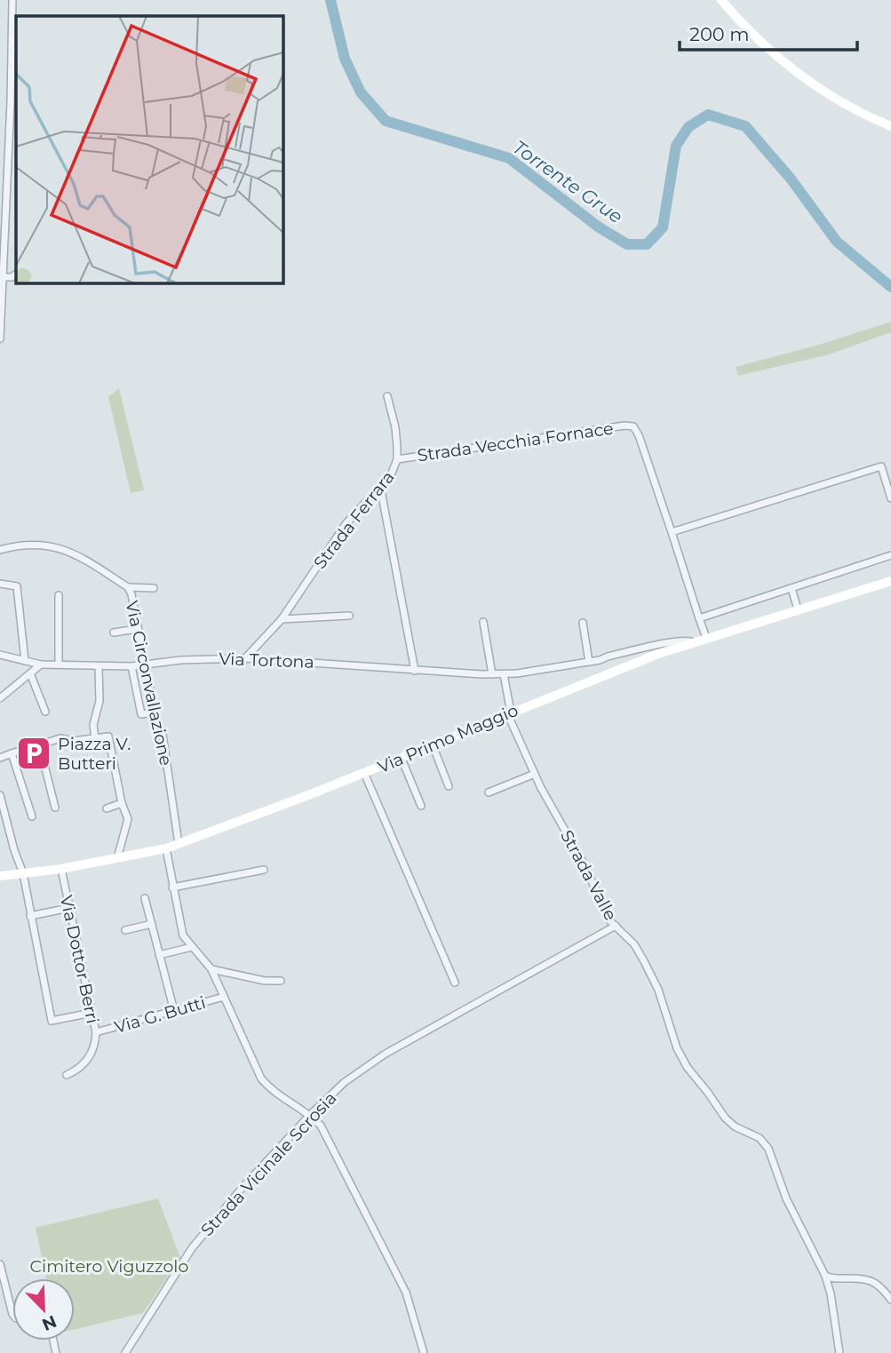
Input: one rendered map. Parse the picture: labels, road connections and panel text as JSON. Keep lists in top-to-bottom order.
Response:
{
  "streets": {
    "main road": ["Via Primo Maggio"],
    "street": [
      "Strada Vecchia Fornace",
      "Strada Ferrara",
      "Via Tortona",
      "Via Circonvallazione",
      "Strada Valle",
      "Via Dottor Berri",
      "Via G. Butti",
      "Strada Vicinale Scrosia"
    ]
  },
  "crossings": [
    ["Strada Vecchia Fornace", "Strada Ferrara"],
    ["Strada Vecchia Fornace", "Via Primo Maggio"],
    ["Strada Ferrara", "Via Tortona"],
    ["Via Tortona", "Via Circonvallazione"],
    ["Via Tortona", "Via Primo Maggio"],
    ["Via Tortona", "Strada Valle"],
    ["Via Circonvallazione", "Via Primo Maggio"],
    ["Via Primo Maggio", "Strada Valle"],
    ["Via Primo Maggio", "Via Dottor Berri"],
    ["Strada Valle", "Strada Vicinale Scrosia"],
    ["Via Dottor Berri", "Via G. Butti"]
  ],
  "water": ["Torrente Grue"],
  "parks": ["Cimitero Viguzzolo"],
  "places": {
    "parking": ["Piazza V. Butteri"]
  },
  "scale_bar": "200 m",
  "north": "bottom right"
}
